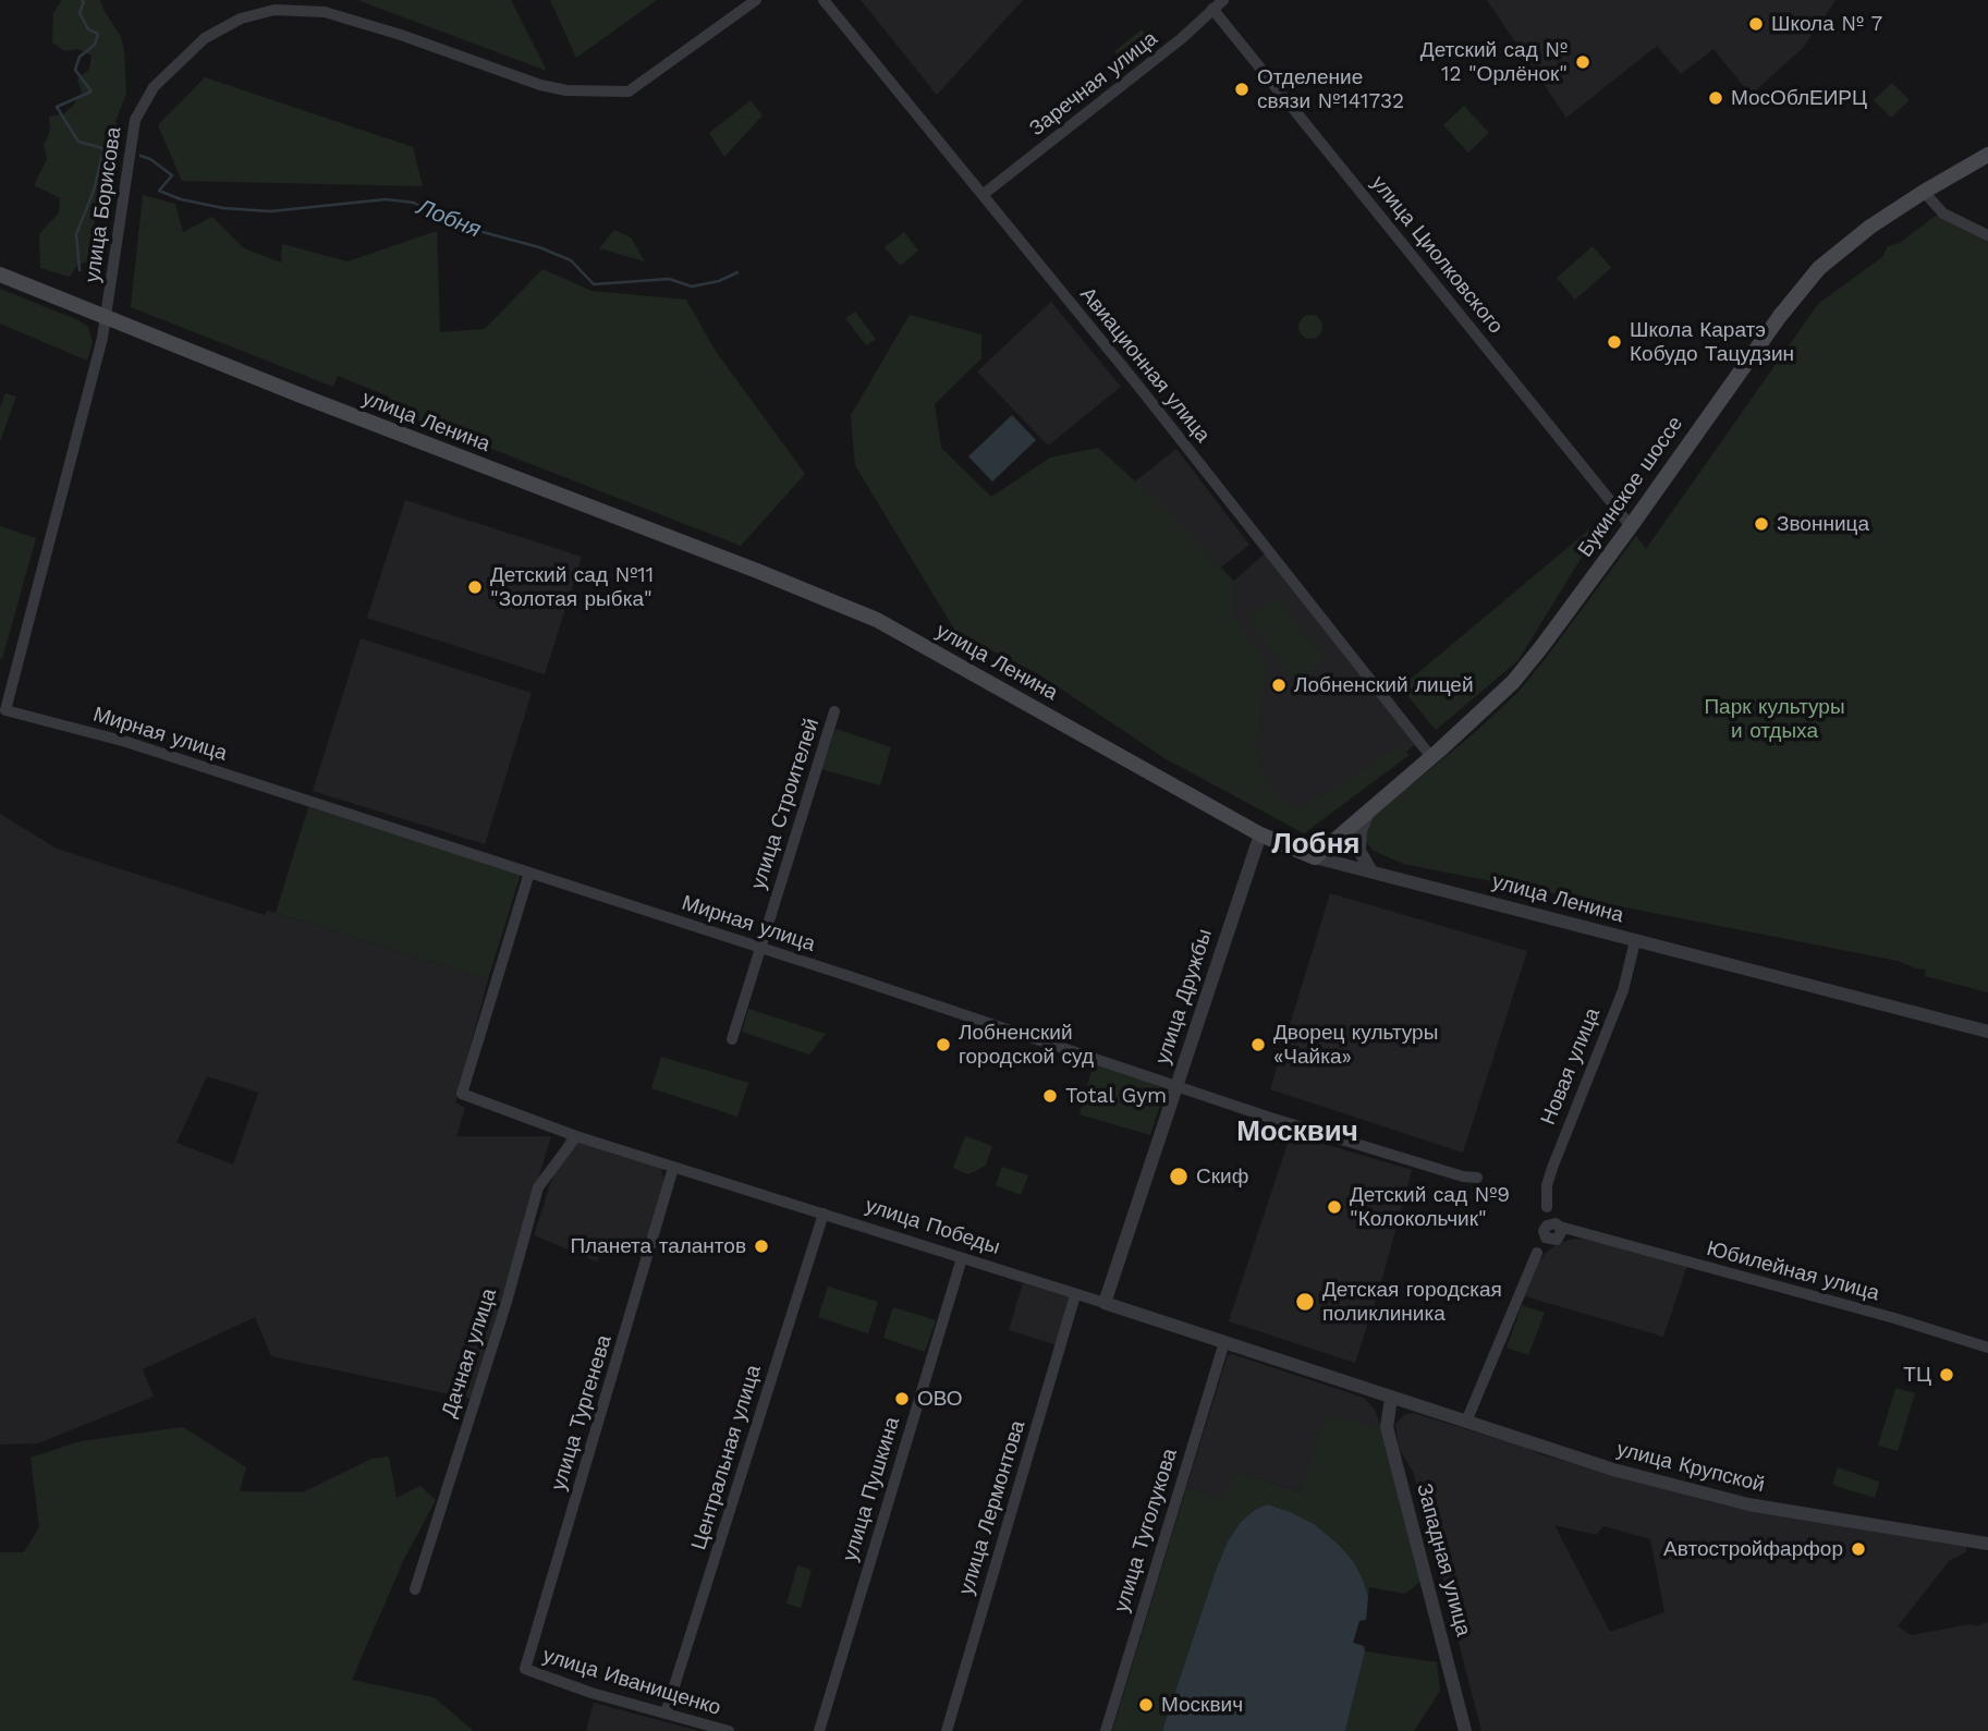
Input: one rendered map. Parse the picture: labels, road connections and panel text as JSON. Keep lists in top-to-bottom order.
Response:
{
  "streets": {
    "main road": ["улица Ленина", "Букинское шоссе"],
    "street": [
      "Заречная улица",
      "улица Борисова",
      "улица Циолковского",
      "Авиационная улица",
      "Мирная улица",
      "улица Строителей",
      "улица Дружбы",
      "Новая улица",
      "улица Победы",
      "Юбилейная улица",
      "Дачная улица",
      "улица Тургенева",
      "Центральная улица",
      "улица Крупской",
      "улица Пушкина",
      "улица Лермонтова",
      "улица Туголукова",
      "Западная улица",
      "улица Иванищенко"
    ]
  },
  "crossings": [
    ["Заречная улица", "улица Циолковского"],
    ["Заречная улица", "Авиационная улица"],
    ["улица Борисова", "улица Ленина"],
    ["улица Борисова", "Мирная улица"],
    ["улица Циолковского", "Букинское шоссе"],
    ["Авиационная улица", "Букинское шоссе"],
    ["улица Ленина", "Букинское шоссе"],
    ["улица Ленина", "улица Дружбы"],
    ["улица Ленина", "Новая улица"],
    ["Мирная улица", "улица Строителей"],
    ["Мирная улица", "улица Дружбы"],
    ["Мирная улица", "улица Победы"],
    ["улица Дружбы", "улица Победы"],
    ["Новая улица", "Юбилейная улица"],
    ["улица Победы", "Дачная улица"],
    ["улица Победы", "улица Тургенева"],
    ["улица Победы", "Центральная улица"],
    ["улица Победы", "улица Крупской"],
    ["улица Победы", "улица Пушкина"],
    ["улица Победы", "улица Лермонтова"],
    ["улица Победы", "улица Туголукова"],
    ["улица Победы", "Западная улица"],
    ["улица Тургенева", "улица Иванищенко"],
    ["Центральная улица", "улица Иванищенко"],
    ["улица Крупской", "Западная улица"]
  ],
  "districts": ["Лобня", "Москвич"],
  "water": ["Лобня"],
  "parks": ["Парк культуры и отдыха"],
  "places": [
    "Школа № 7",
    "Детский сад № 12 \"Орлёнок\"",
    "Отделение связи №141732",
    "МосОблЕИРЦ",
    "Школа Каратэ Кобудо Тацудзин",
    "Звонница",
    "Детский сад №11 \"Золотая рыбка\"",
    "Лобненский лицей",
    "Лобненский городской суд",
    "Дворец культуры «Чайка»",
    "Total Gym",
    "Скиф",
    "Детский сад №9 \"Колокольчик\"",
    "Планета талантов",
    "Детская городская поликлиника",
    "ТЦ",
    "ОВО",
    "Автостройфарфор",
    "Москвич"
  ]
}
